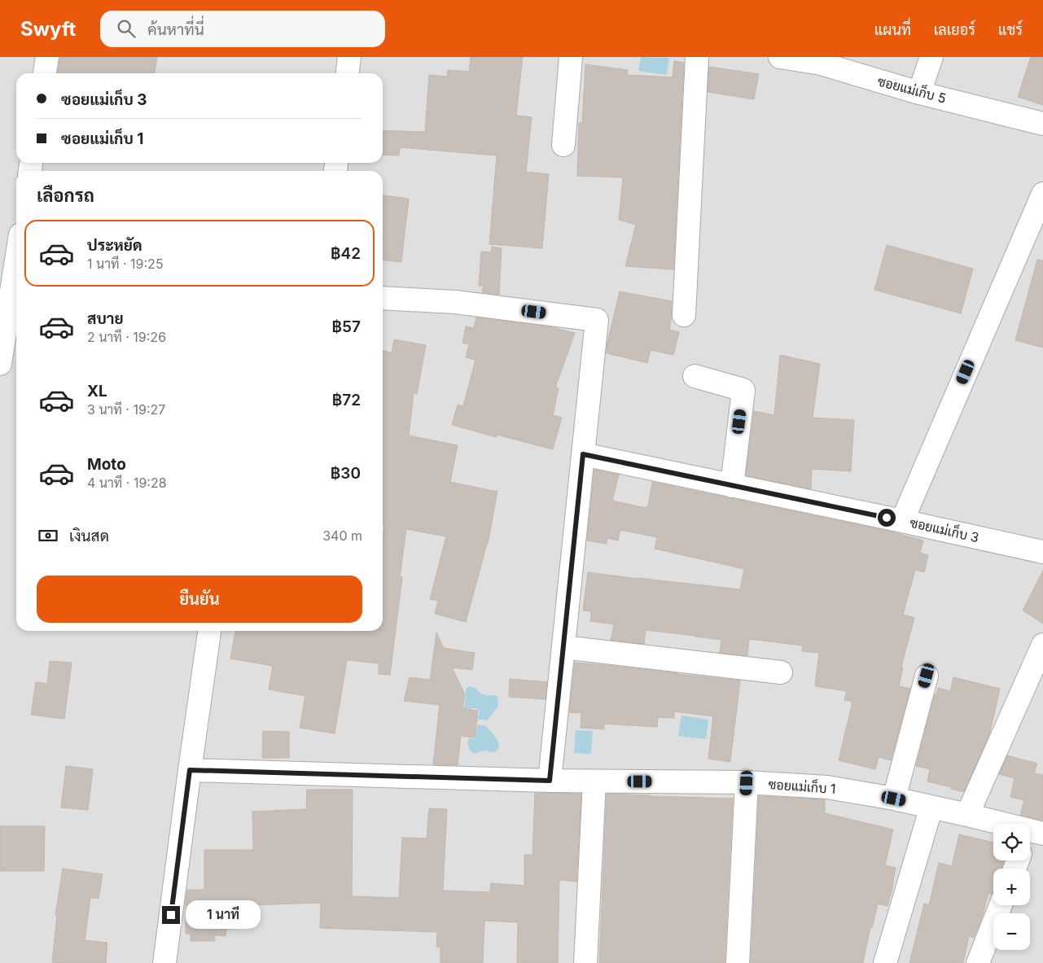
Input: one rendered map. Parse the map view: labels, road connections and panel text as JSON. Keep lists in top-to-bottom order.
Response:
{
  "streets": {
    "street": ["ซอยแม่เก็บ 5", "ซอยแม่เก็บ 3", "ซอยแม่เก็บ 1"]
  },
  "page": {
    "header": "Swyft",
    "search": "ค้นหาที่นี่",
    "nav": ["แผนที่", "เลเยอร์", "แชร์"],
    "banner": ["ซอยแม่เก็บ 3", "ซอยแม่เก็บ 1"],
    "heading": "เลือกรถ",
    "list": [
      {
        "name": "ประหยัด",
        "note": "1 นาที · 19:25",
        "value": "฿42"
      },
      {
        "name": "สบาย",
        "note": "2 นาที · 19:26",
        "value": "฿57"
      },
      {
        "name": "XL",
        "note": "3 นาที · 19:27",
        "value": "฿72"
      },
      {
        "name": "Moto",
        "note": "4 นาที · 19:28",
        "value": "฿30"
      }
    ],
    "pay": ["เงินสด", "340 m"],
    "buttons": "ยืนยัน",
    "map_buttons": ["+", "−"],
    "bubble": "1 นาที"
  }
}
